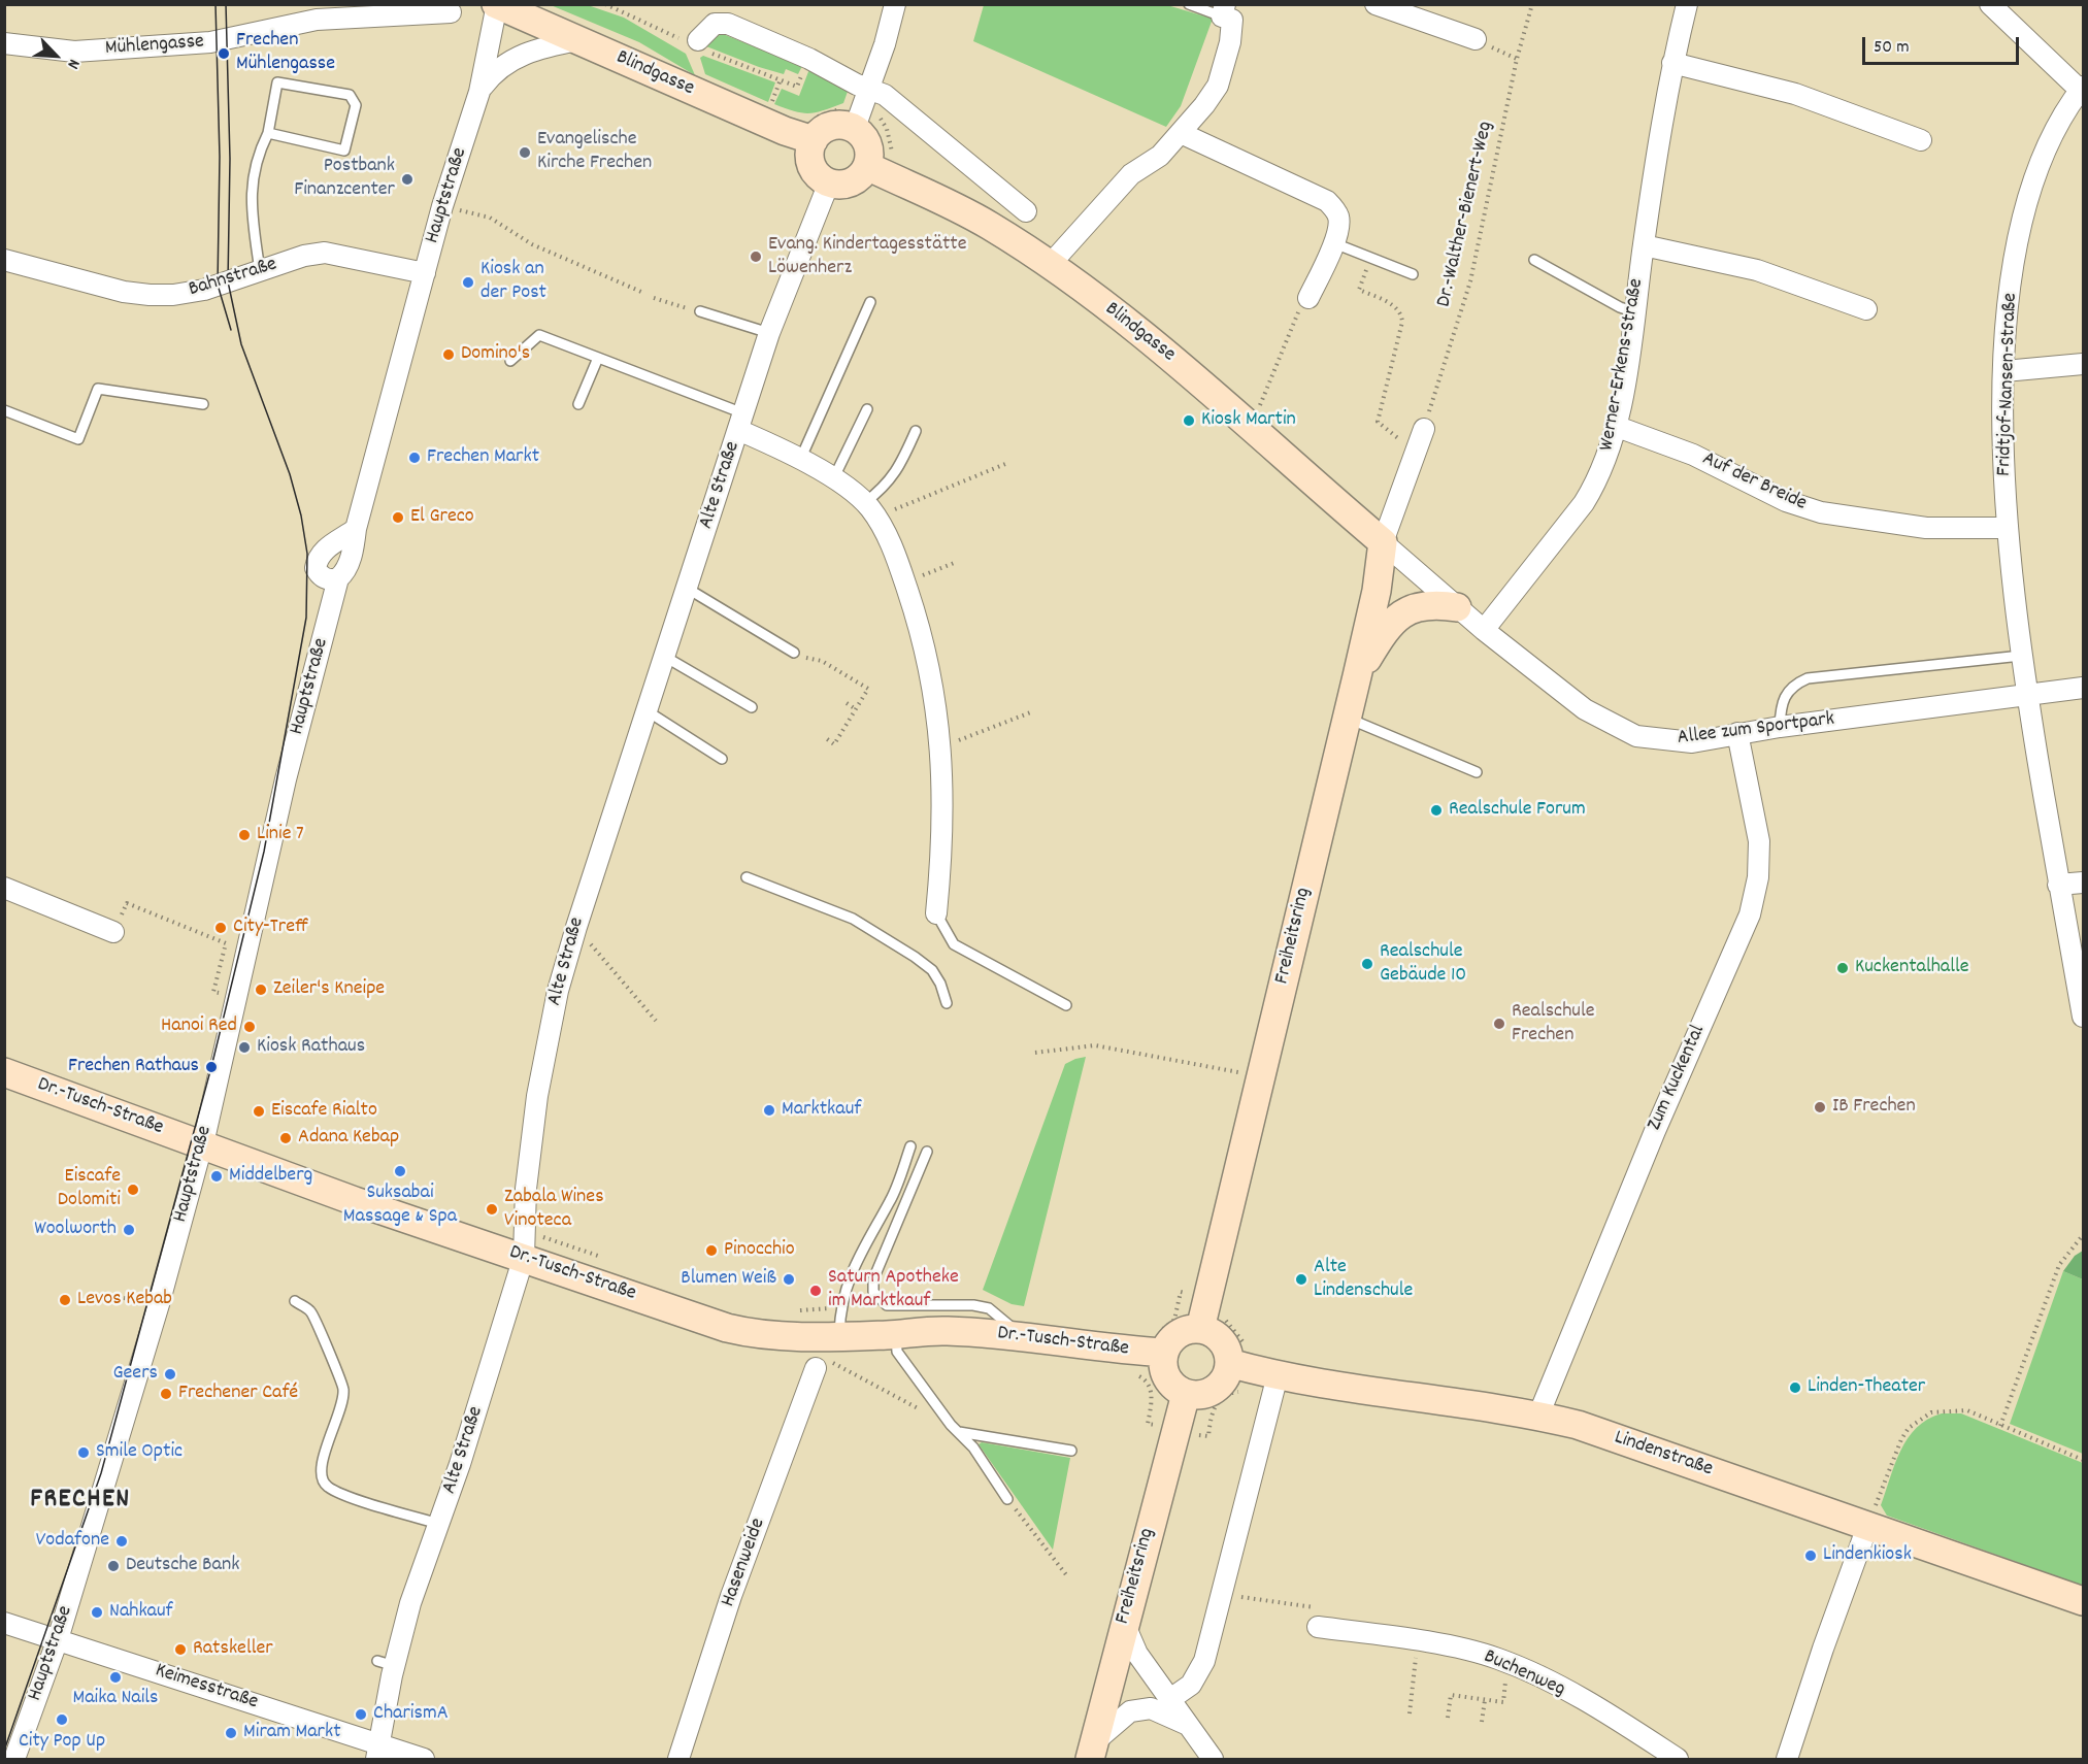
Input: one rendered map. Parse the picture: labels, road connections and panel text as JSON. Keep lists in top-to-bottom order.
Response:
{
  "streets": {
    "main road": [
      "Blindgasse",
      "Freiheitsring",
      "Dr.-Tusch-Straße",
      "Lindenstraße"
    ],
    "street": [
      "Mühlengasse",
      "Hauptstraße",
      "Bahnstraße",
      "Werner-Erkens-Straße",
      "Fridtjof-Nansen-Straße",
      "Auf der Breide",
      "Alte Straße",
      "Allee zum Sportpark",
      "Zum Kuckental",
      "Hasenweide",
      "Buchenweg",
      "Keimesstraße"
    ],
    "path": ["Dr.-Walther-Bienert-Weg"]
  },
  "crossings": [
    ["Blindgasse", "Hauptstraße"],
    ["Blindgasse", "Alte Straße"],
    ["Blindgasse", "Allee zum Sportpark"],
    ["Blindgasse", "Freiheitsring"],
    ["Hauptstraße", "Bahnstraße"],
    ["Hauptstraße", "Dr.-Tusch-Straße"],
    ["Hauptstraße", "Keimesstraße"],
    ["Werner-Erkens-Straße", "Auf der Breide"],
    ["Werner-Erkens-Straße", "Allee zum Sportpark"],
    ["Fridtjof-Nansen-Straße", "Auf der Breide"],
    ["Fridtjof-Nansen-Straße", "Allee zum Sportpark"],
    ["Alte Straße", "Dr.-Tusch-Straße"],
    ["Alte Straße", "Keimesstraße"],
    ["Allee zum Sportpark", "Freiheitsring"],
    ["Allee zum Sportpark", "Zum Kuckental"],
    ["Freiheitsring", "Dr.-Tusch-Straße"],
    ["Freiheitsring", "Lindenstraße"],
    ["Zum Kuckental", "Lindenstraße"],
    ["Dr.-Tusch-Straße", "Lindenstraße"]
  ],
  "districts": ["FRECHEN"],
  "places": [
    "Frechen Mühlengasse",
    "Evangelische Kirche Frechen",
    "Postbank Finanzcenter",
    "Evang. Kindertagesstätte Löwenherz",
    "Kiosk an der Post",
    "Domino's",
    "Kiosk Martin",
    "Frechen Markt",
    "El Greco",
    "Realschule Forum",
    "Linie 7",
    "City-Treff",
    "Realschule Gebäude 10",
    "Kuckentalhalle",
    "Zeiler's Kneipe",
    "Realschule Frechen",
    "Hanoi Red",
    "Kiosk Rathaus",
    "Frechen Rathaus",
    "IB Frechen",
    "Marktkauf",
    "Eiscafe Rialto",
    "Adana Kebap",
    "Suksabai Massage & Spa",
    "Middelberg",
    "Eiscafe Dolomiti",
    "Zabala Wines Vinoteca",
    "Woolworth",
    "Pinocchio",
    "Blumen Weiß",
    "Alte Lindenschule",
    "Saturn Apotheke im Marktkauf",
    "Levos Kebab",
    "Geers",
    "Linden-Theater",
    "Frechener Café",
    "Smile Optic",
    "Vodafone",
    "Lindenkiosk",
    "Deutsche Bank",
    "Nahkauf",
    "Ratskeller",
    "Maika Nails",
    "CharismA",
    "City Pop Up",
    "Miram Markt"
  ],
  "scale_bar": "50 m",
  "north": "bottom right"
}
